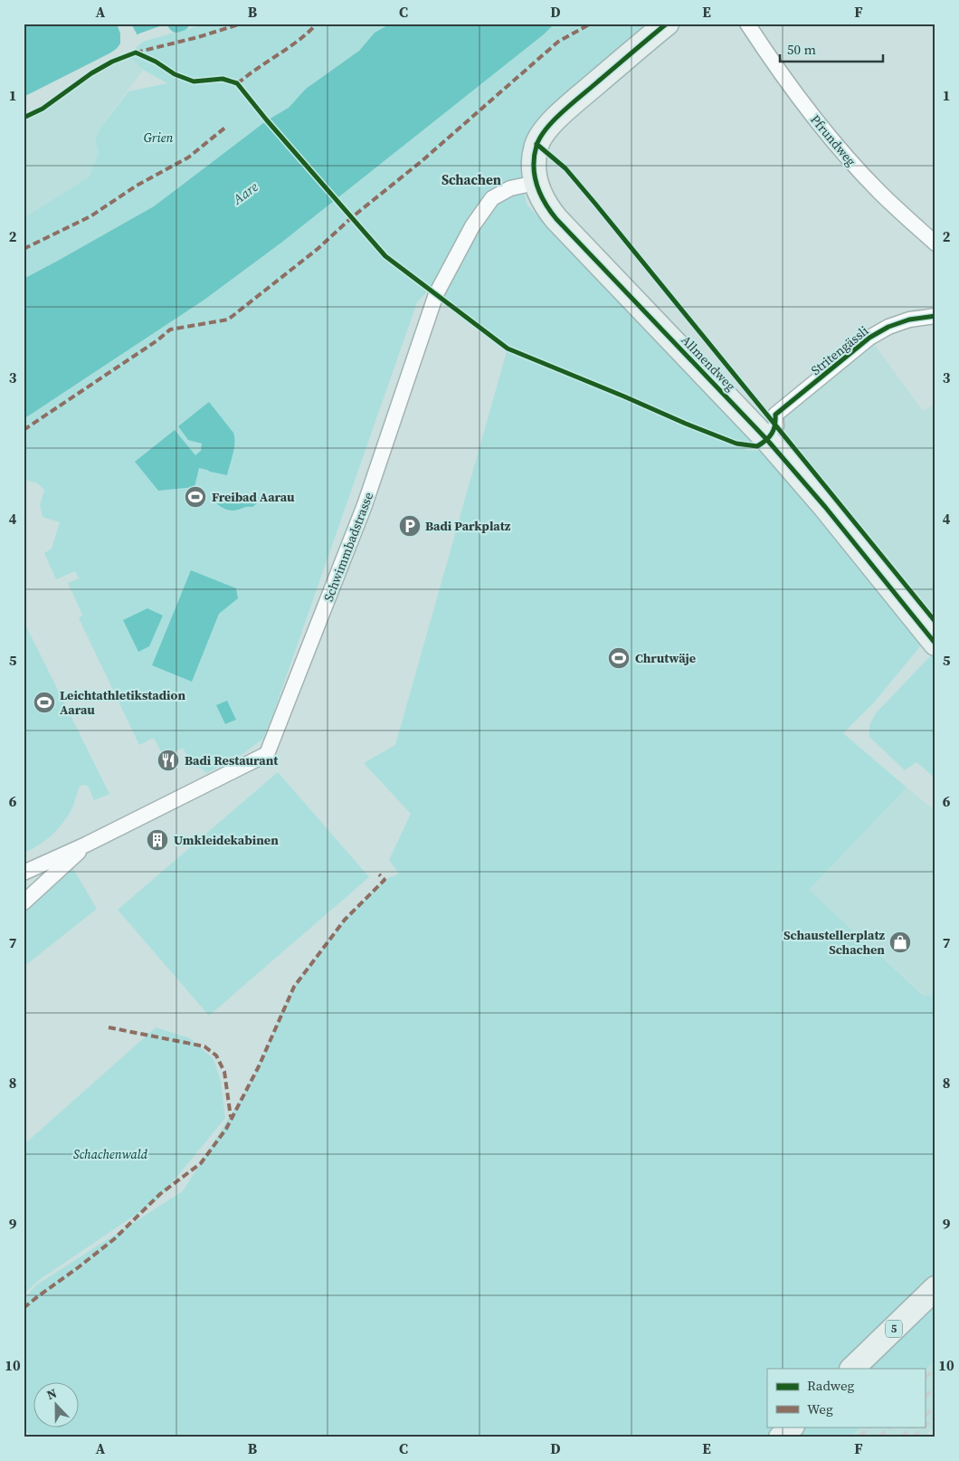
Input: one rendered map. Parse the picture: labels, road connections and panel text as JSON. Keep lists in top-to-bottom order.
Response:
{
  "streets": {
    "main road": ["Allmendweg", "5"],
    "street": ["Pfrundweg", "Stritengässli", "Schwimmbadstrasse"]
  },
  "crossings": [
    ["Stritengässli", "Allmendweg"],
    ["Allmendweg", "Schwimmbadstrasse"]
  ],
  "districts": ["Schachen"],
  "water": ["Aare"],
  "parks": ["Grien", "Schachenwald"],
  "places": {
    "sports": ["Freibad Aarau", "Chrutwäje", "Leichtathletikstadion Aarau"],
    "parking": ["Badi Parkplatz"],
    "restaurant": ["Badi Restaurant"],
    "building": ["Umkleidekabinen"],
    "shop": ["Schaustellerplatz Schachen"]
  },
  "legend": ["Radweg", "Weg"],
  "scale_bar": "50 m",
  "north": "top",
  "grid": {
    "columns": [
      "A",
      "B",
      "C",
      "D",
      "E",
      "F"
    ],
    "rows": [
      "1",
      "2",
      "3",
      "4",
      "5",
      "6",
      "7",
      "8",
      "9",
      "10"
    ]
  }
}
